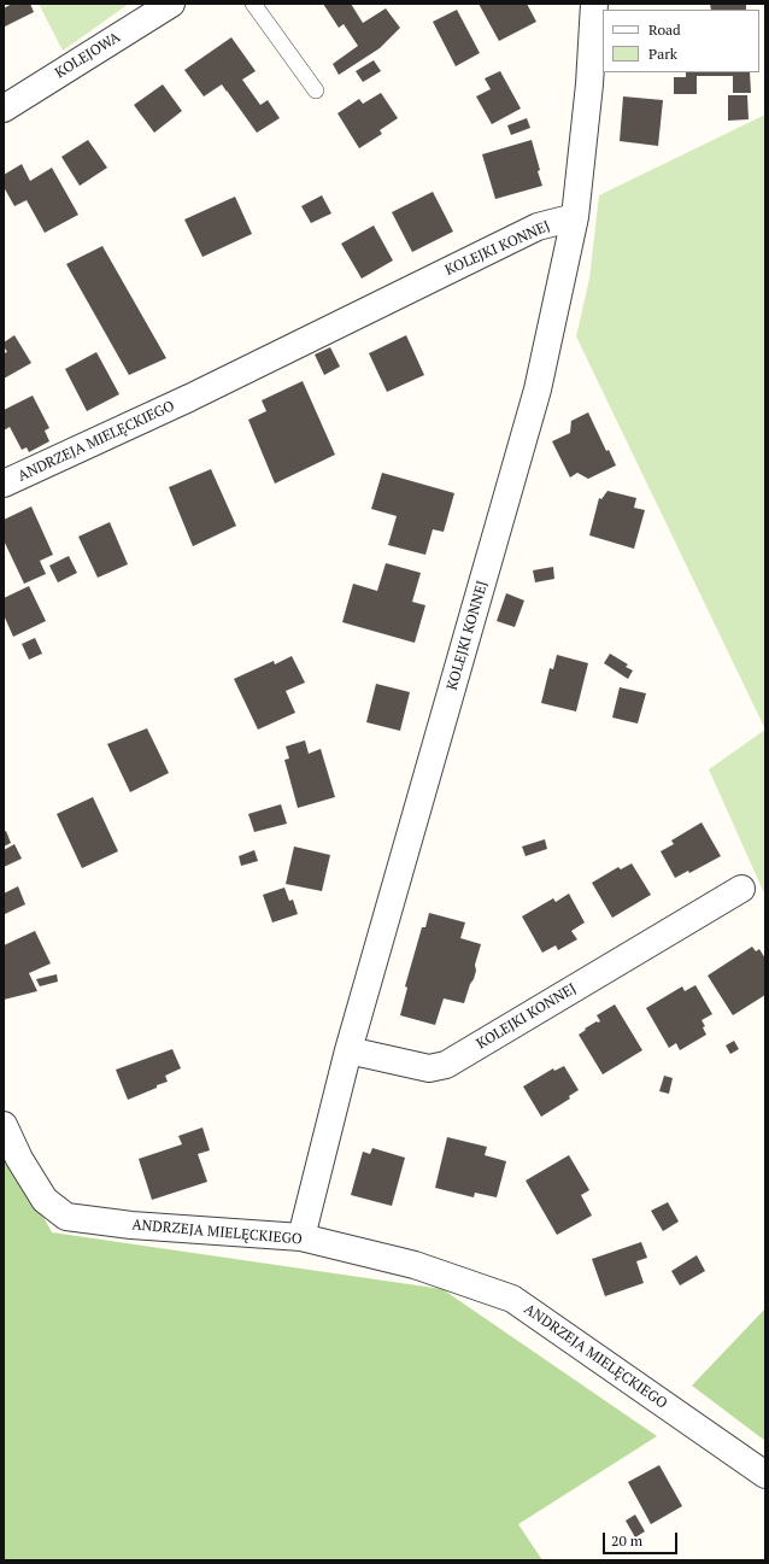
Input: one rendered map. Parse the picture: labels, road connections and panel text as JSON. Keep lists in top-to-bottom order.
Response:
{
  "streets": {
    "street": ["KOLEJOWA", "KOLEJKI KONNEJ", "ANDRZEJA MIELĘCKIEGO"]
  },
  "crossings": [
    ["KOLEJKI KONNEJ", "ANDRZEJA MIELĘCKIEGO"]
  ],
  "legend": ["Road", "Park"],
  "scale_bar": "20 m"
}
